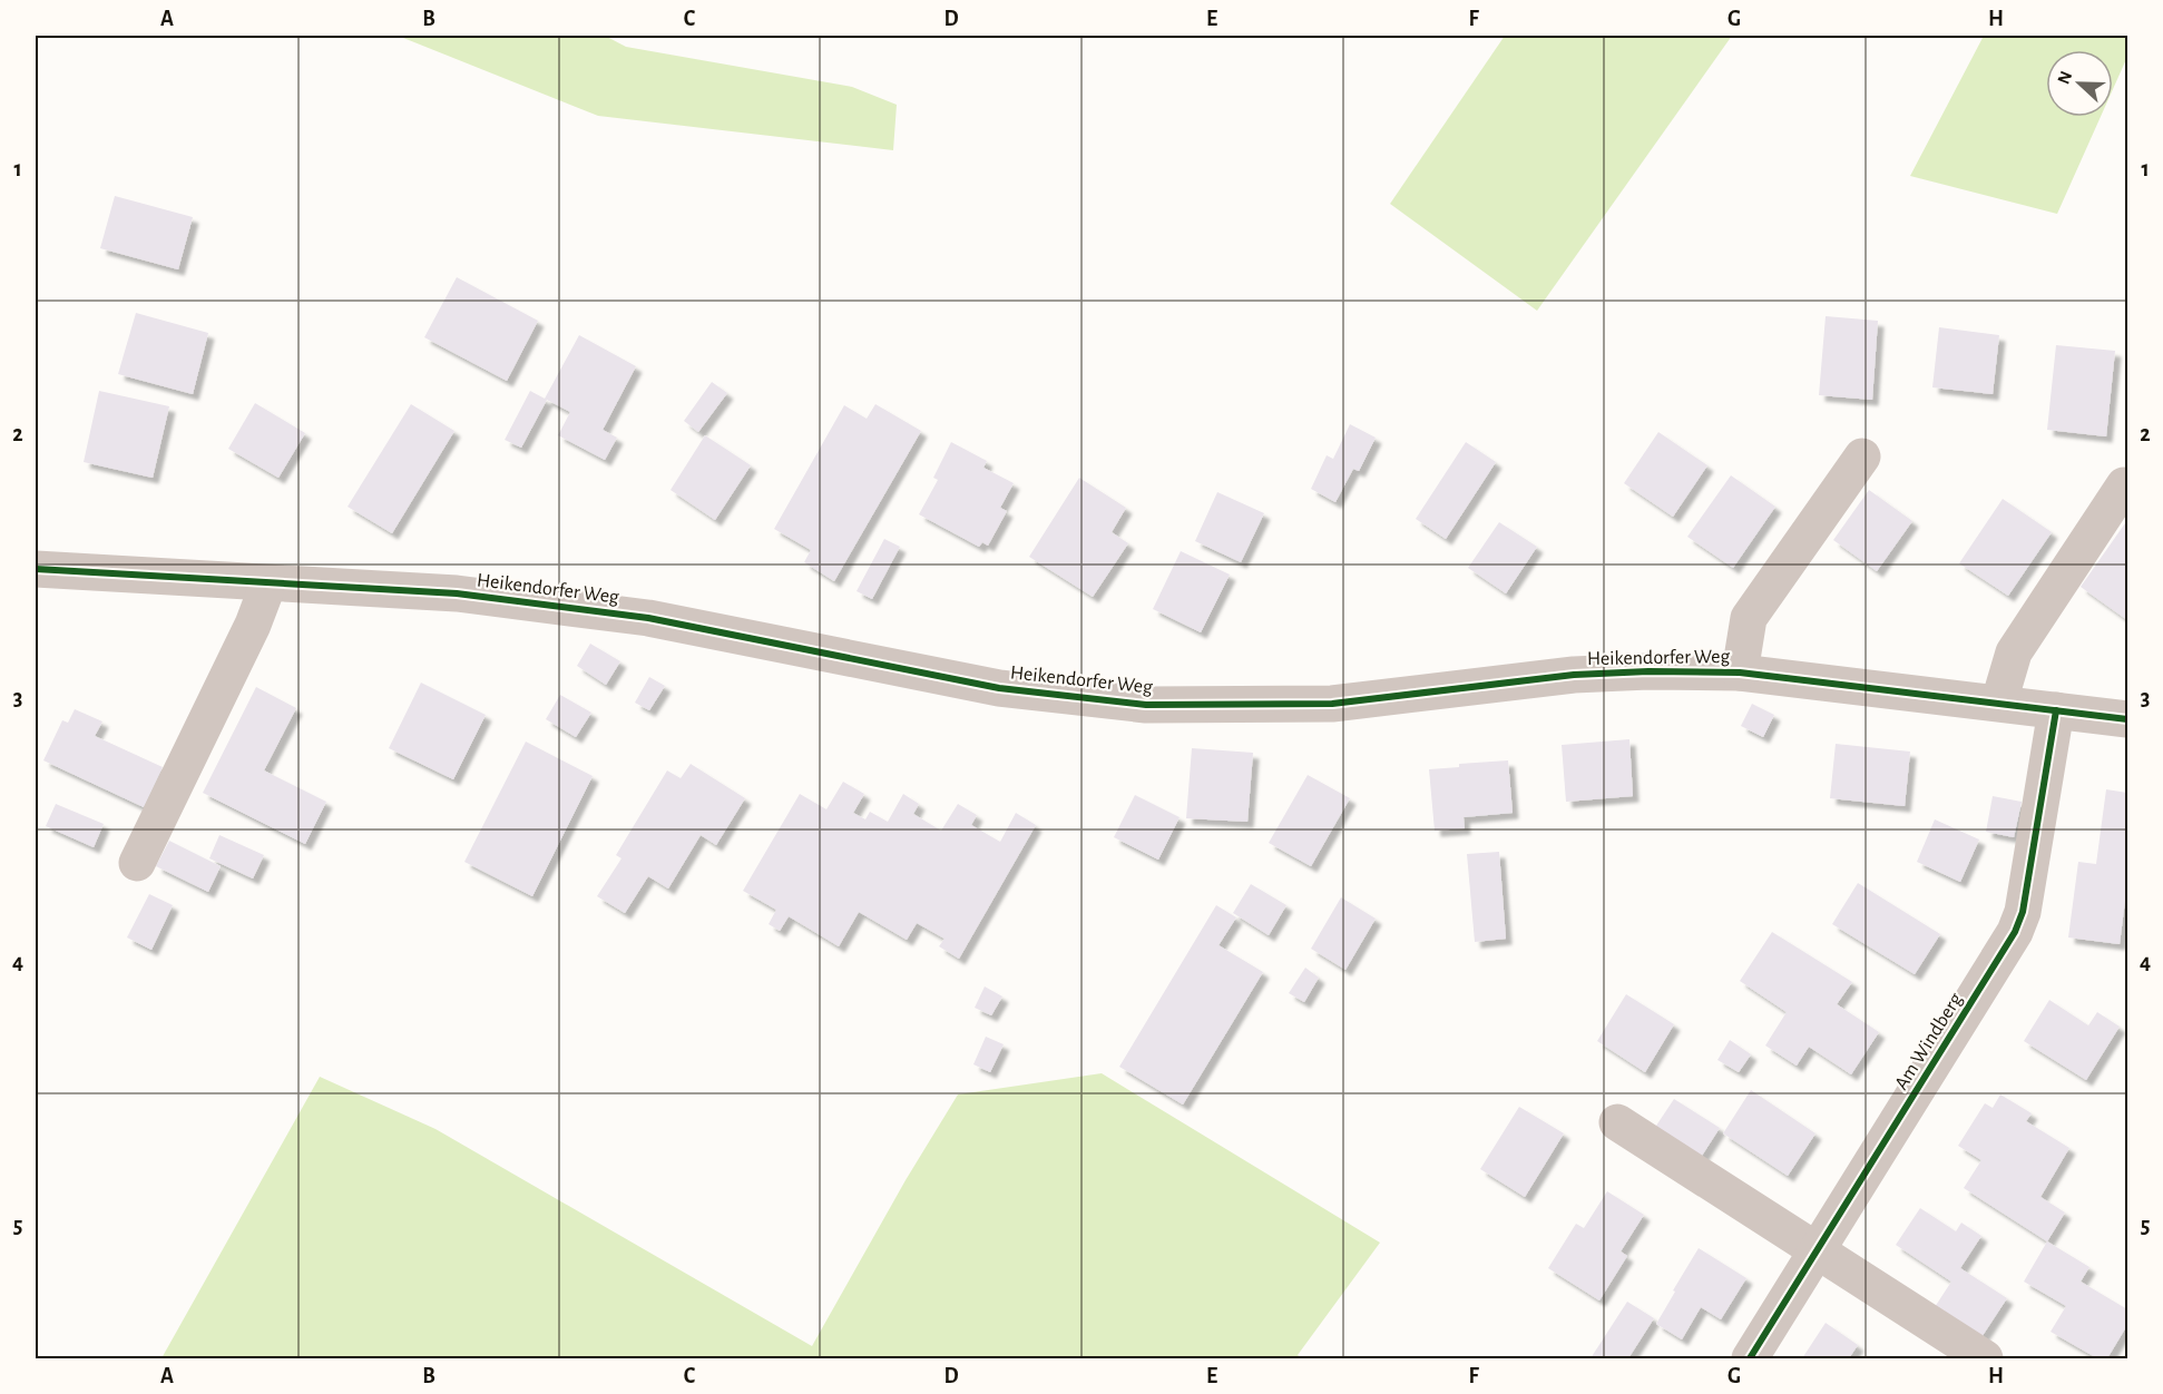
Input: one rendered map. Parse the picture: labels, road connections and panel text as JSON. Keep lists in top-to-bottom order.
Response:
{
  "streets": {
    "street": ["Heikendorfer Weg", "Am Windberg"]
  },
  "crossings": [
    ["Heikendorfer Weg", "Am Windberg"]
  ],
  "north": "left",
  "grid": {
    "columns": [
      "A",
      "B",
      "C",
      "D",
      "E",
      "F",
      "G",
      "H"
    ],
    "rows": [
      "1",
      "2",
      "3",
      "4",
      "5"
    ]
  }
}
